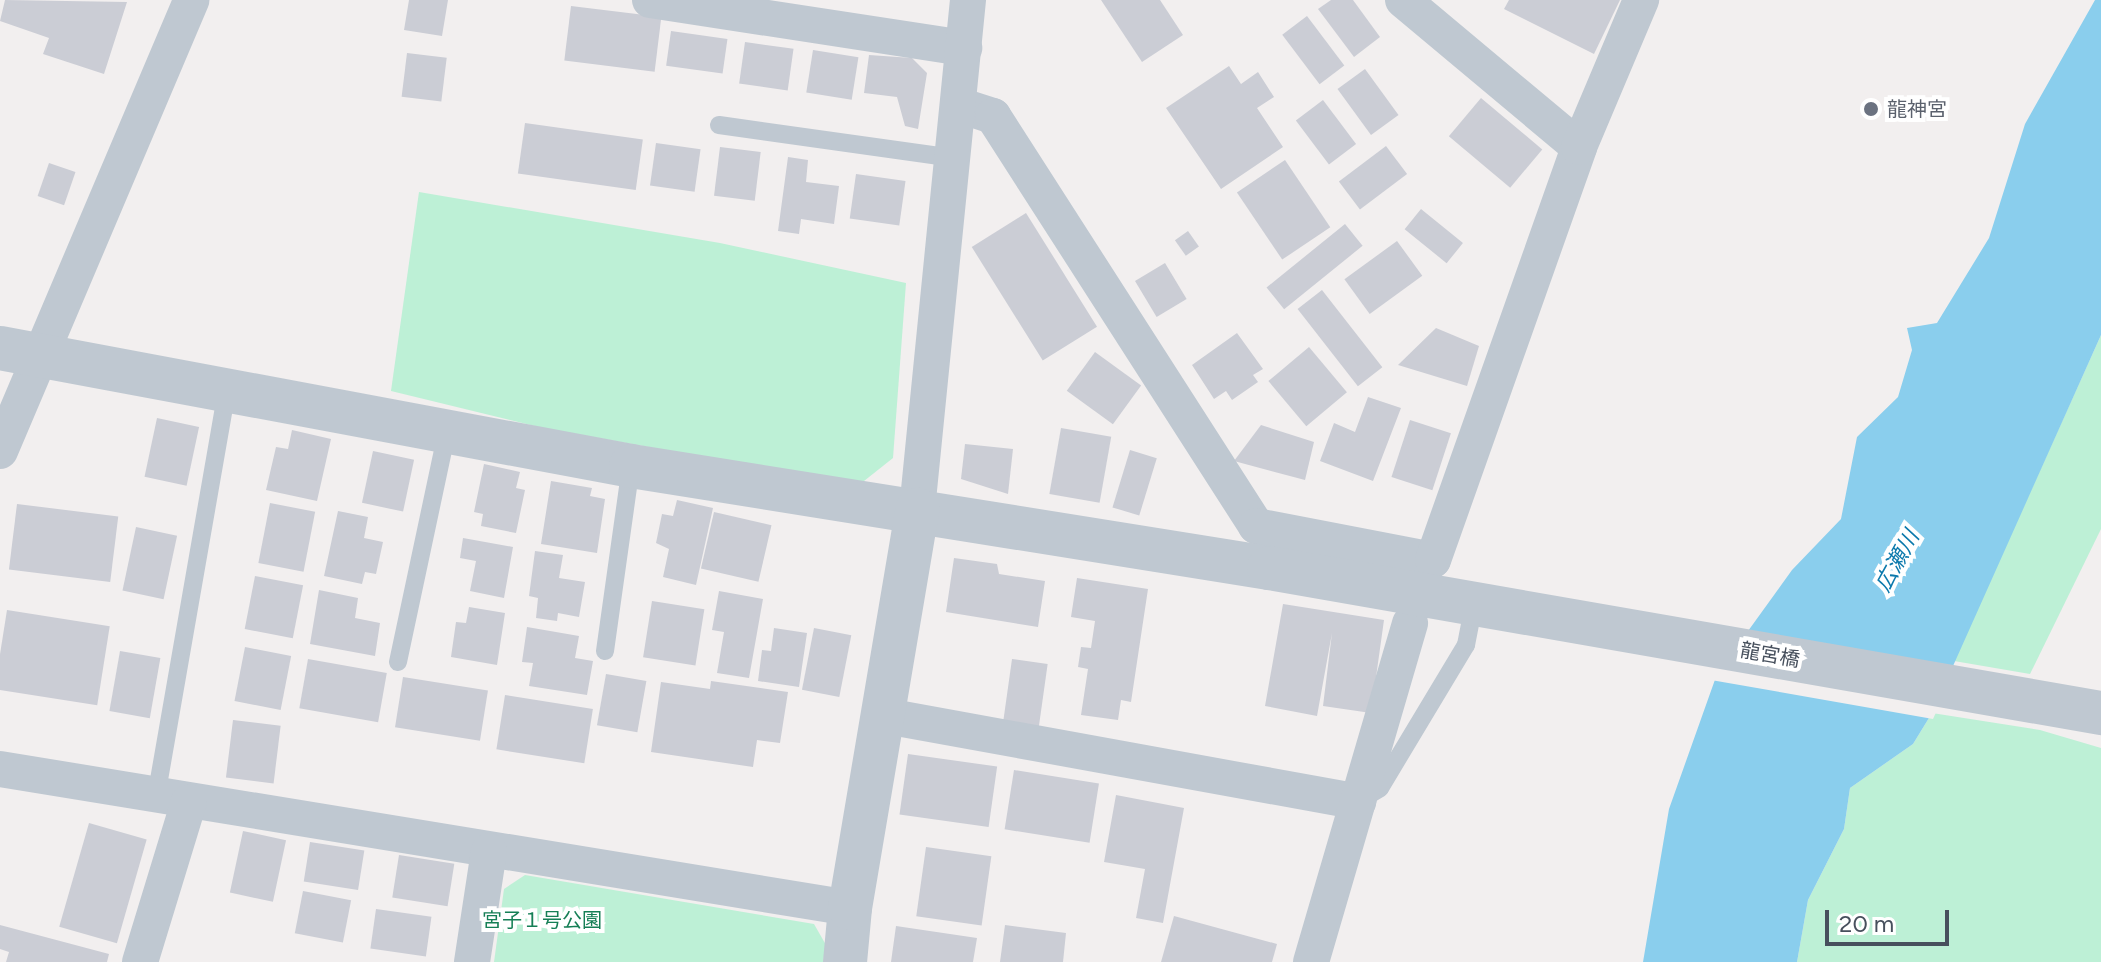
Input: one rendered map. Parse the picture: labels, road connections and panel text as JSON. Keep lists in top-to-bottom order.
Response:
{
  "streets": {
    "street": ["龍宮橋"]
  },
  "water": ["広瀬川"],
  "parks": ["宮子１号公園"],
  "places": ["龍神宮"],
  "scale_bar": "20 m"
}
